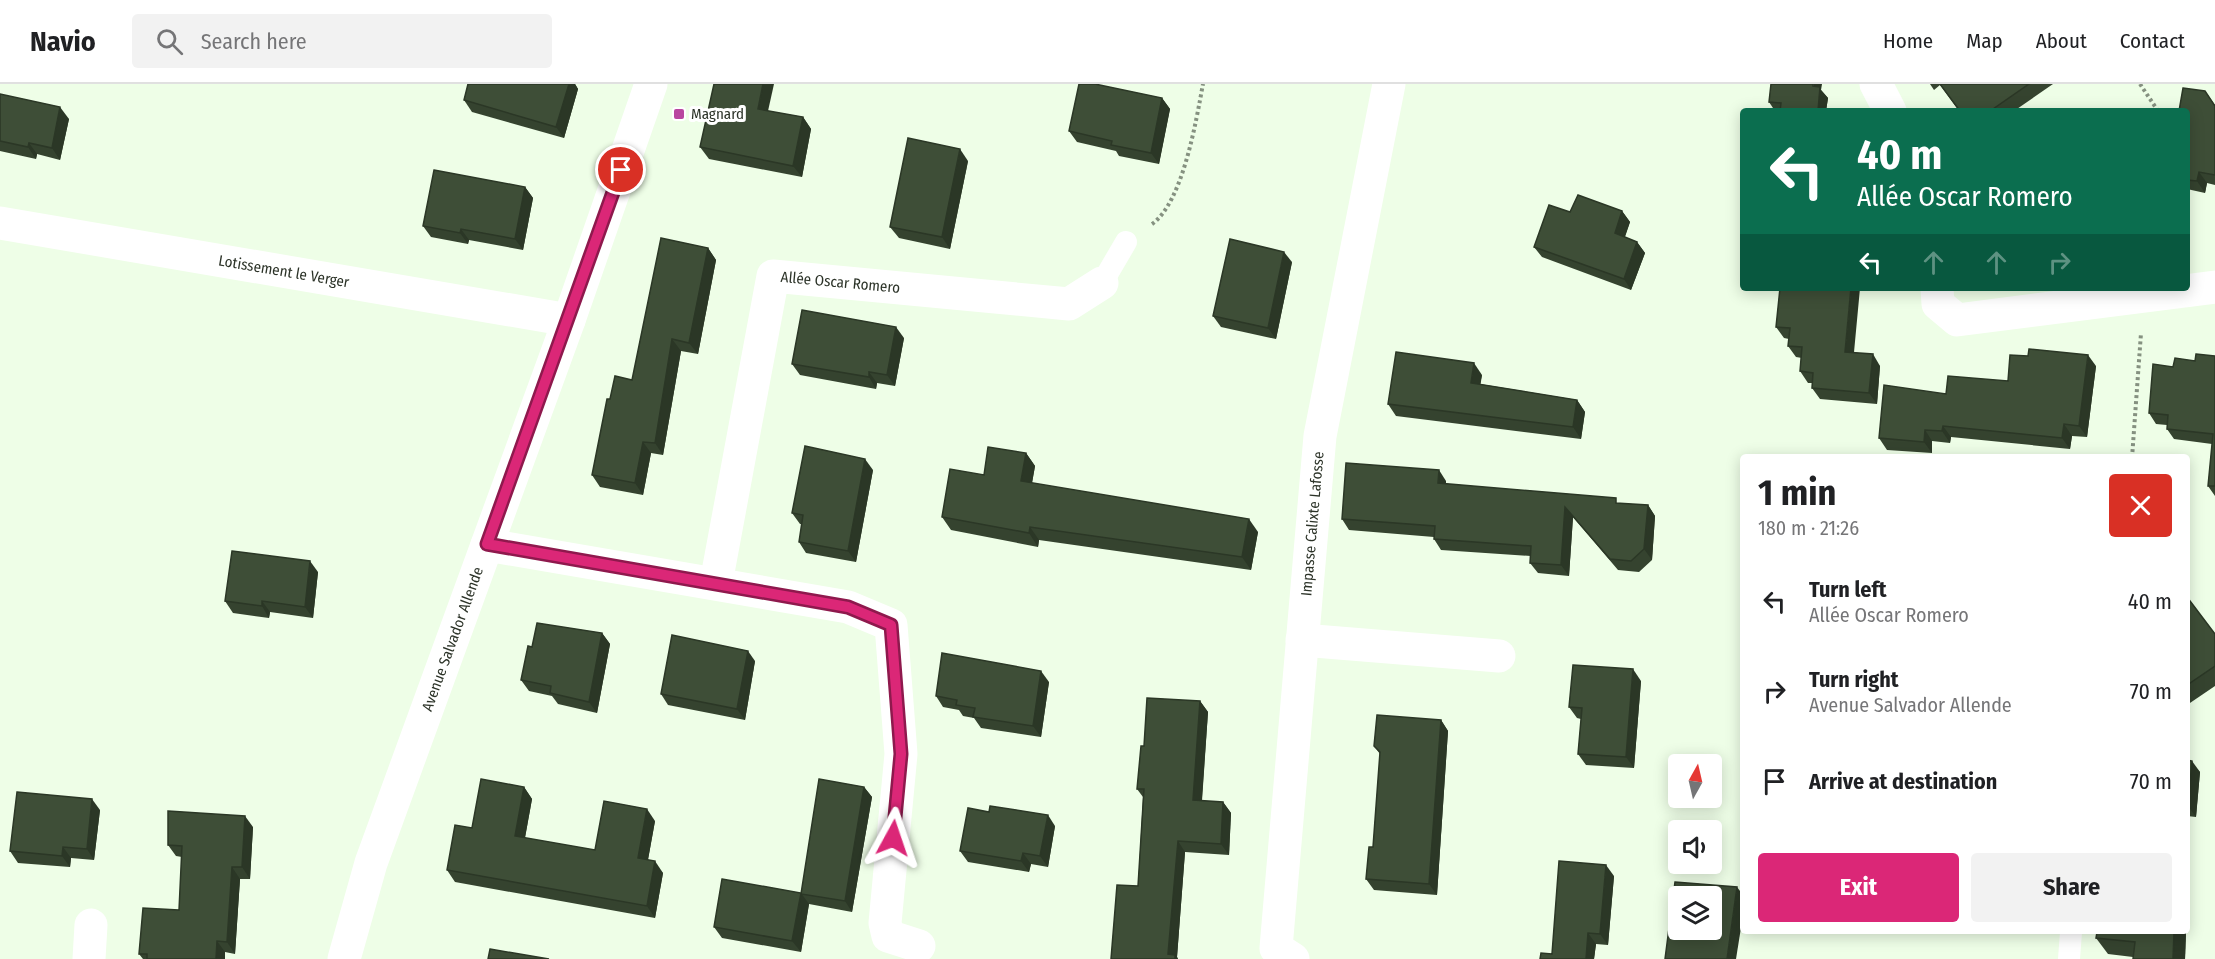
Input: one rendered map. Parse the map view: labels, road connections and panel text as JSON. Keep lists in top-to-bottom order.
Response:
{
  "streets": {
    "street": [
      "Lotissement le Verger",
      "Allée Oscar Romero",
      "Impasse Calixte Lafosse",
      "Avenue Salvador Allende"
    ]
  },
  "crossings": [
    ["Lotissement le Verger", "Avenue Salvador Allende"]
  ],
  "places": {
    "transit": ["Magnard"]
  },
  "north": "top",
  "page": {
    "header": "Navio",
    "search": "Search here",
    "nav": [
      "Home",
      "Map",
      "About",
      "Contact"
    ],
    "turn": ["40 m", "Allée Oscar Romero"],
    "heading": ["1 min", "180 m · 21:26"],
    "list": [
      {
        "name": "Turn left",
        "note": "Allée Oscar Romero",
        "value": "40 m"
      },
      {
        "name": "Turn right",
        "note": "Avenue Salvador Allende",
        "value": "70 m"
      },
      {
        "name": "Arrive at destination",
        "value": "70 m"
      }
    ],
    "buttons": ["Exit", "Share"]
  }
}
